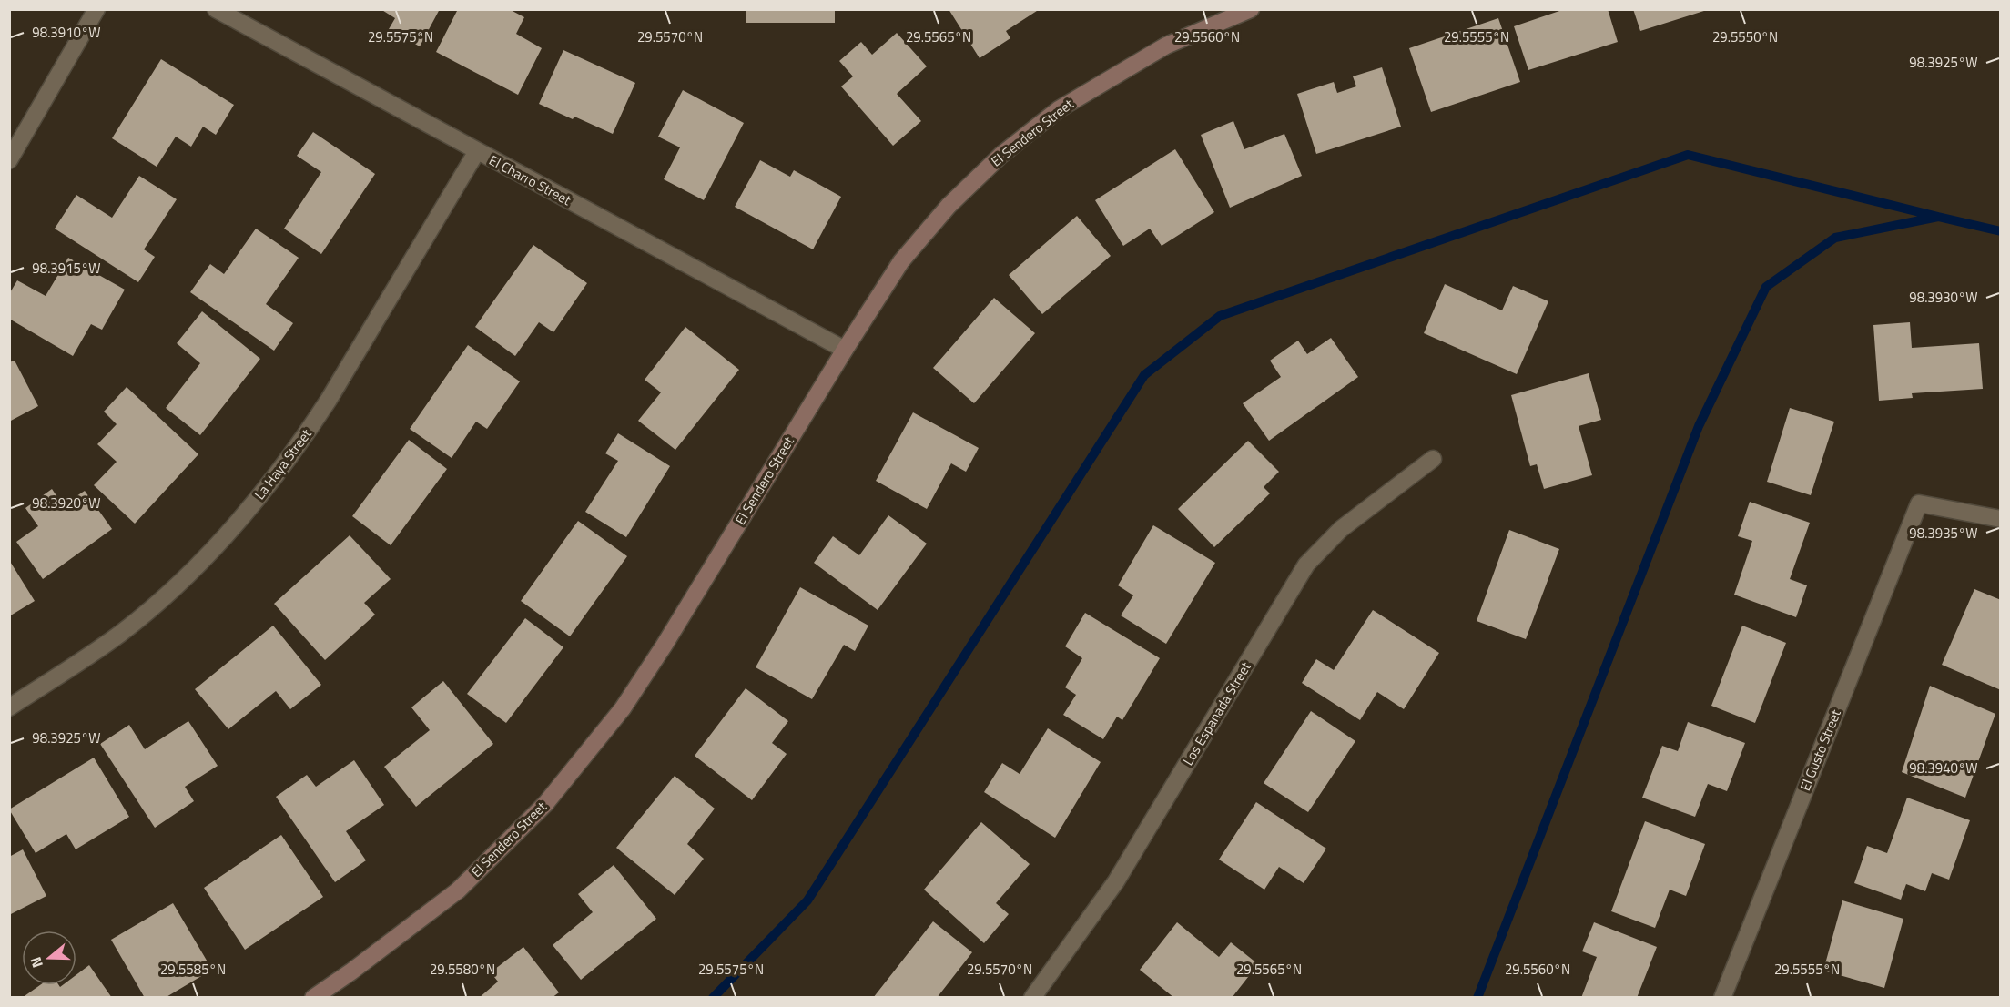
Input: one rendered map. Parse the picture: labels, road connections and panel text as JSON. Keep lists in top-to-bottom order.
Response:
{
  "streets": {
    "street": [
      "El Sendero Street",
      "El Charro Street",
      "La Haya Street",
      "Los Espanada Street",
      "El Gusto Street"
    ]
  },
  "crossings": [
    ["El Sendero Street", "El Charro Street"],
    ["El Charro Street", "La Haya Street"]
  ],
  "north": "left",
  "coordinates": [
    "98.3910°W",
    "29.5575°N",
    "29.5570°N",
    "29.5565°N",
    "29.5560°N",
    "29.5555°N",
    "29.5550°N",
    "98.3925°W",
    "98.3915°W",
    "98.3930°W",
    "98.3920°W",
    "98.3935°W",
    "98.3940°W",
    "29.5585°N",
    "29.5580°N"
  ]
}
